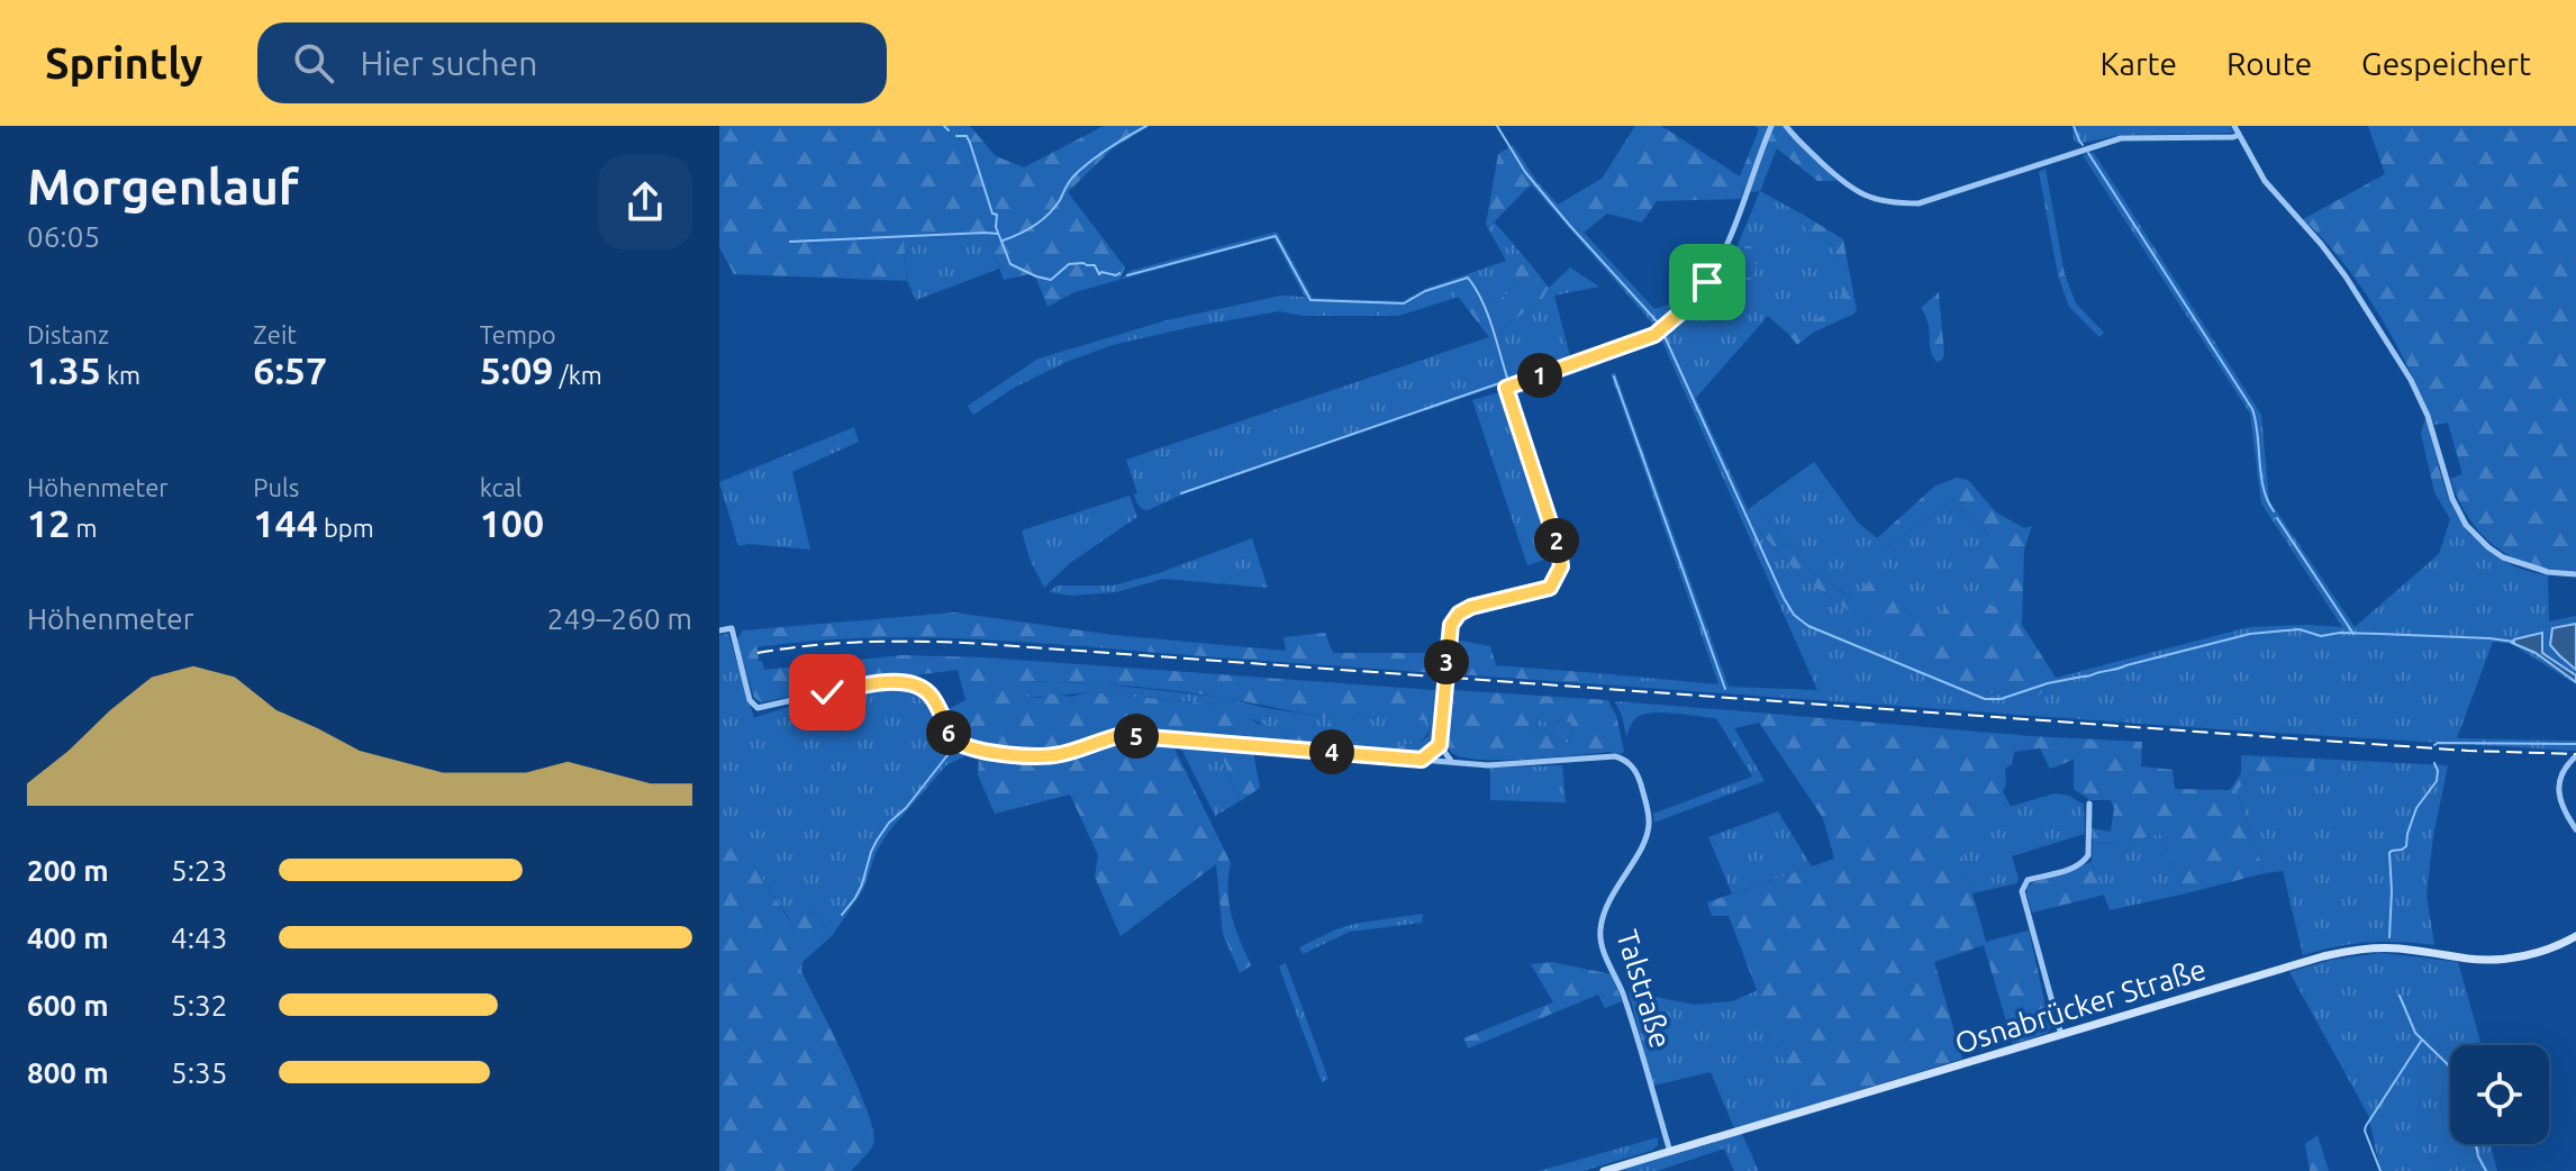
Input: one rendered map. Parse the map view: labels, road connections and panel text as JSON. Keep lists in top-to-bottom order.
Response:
{
  "streets": {
    "main road": ["Osnabrücker Straße"],
    "street": ["Talstraße"]
  },
  "crossings": [
    ["Talstraße", "Osnabrücker Straße"]
  ],
  "page": {
    "header": "Sprintly",
    "search": "Hier suchen",
    "nav": ["Karte", "Route", "Gespeichert"],
    "heading": ["Morgenlauf", "06:05"],
    "stats": [
      ["Distanz", "1.35 km"],
      ["Zeit", "6:57"],
      ["Tempo", "5:09 /km"],
      ["Höhenmeter", "12 m"],
      ["Puls", "144 bpm"],
      ["kcal", "100"]
    ],
    "pins": [
      "1",
      "2",
      "3",
      "6",
      "5",
      "4"
    ],
    "chart": ["Höhenmeter", "249–260 m"],
    "list": [
      {
        "name": "200 m",
        "note": "5:23"
      },
      {
        "name": "400 m",
        "note": "4:43"
      },
      {
        "name": "600 m",
        "note": "5:32"
      },
      {
        "name": "800 m",
        "note": "5:35"
      }
    ]
  }
}
